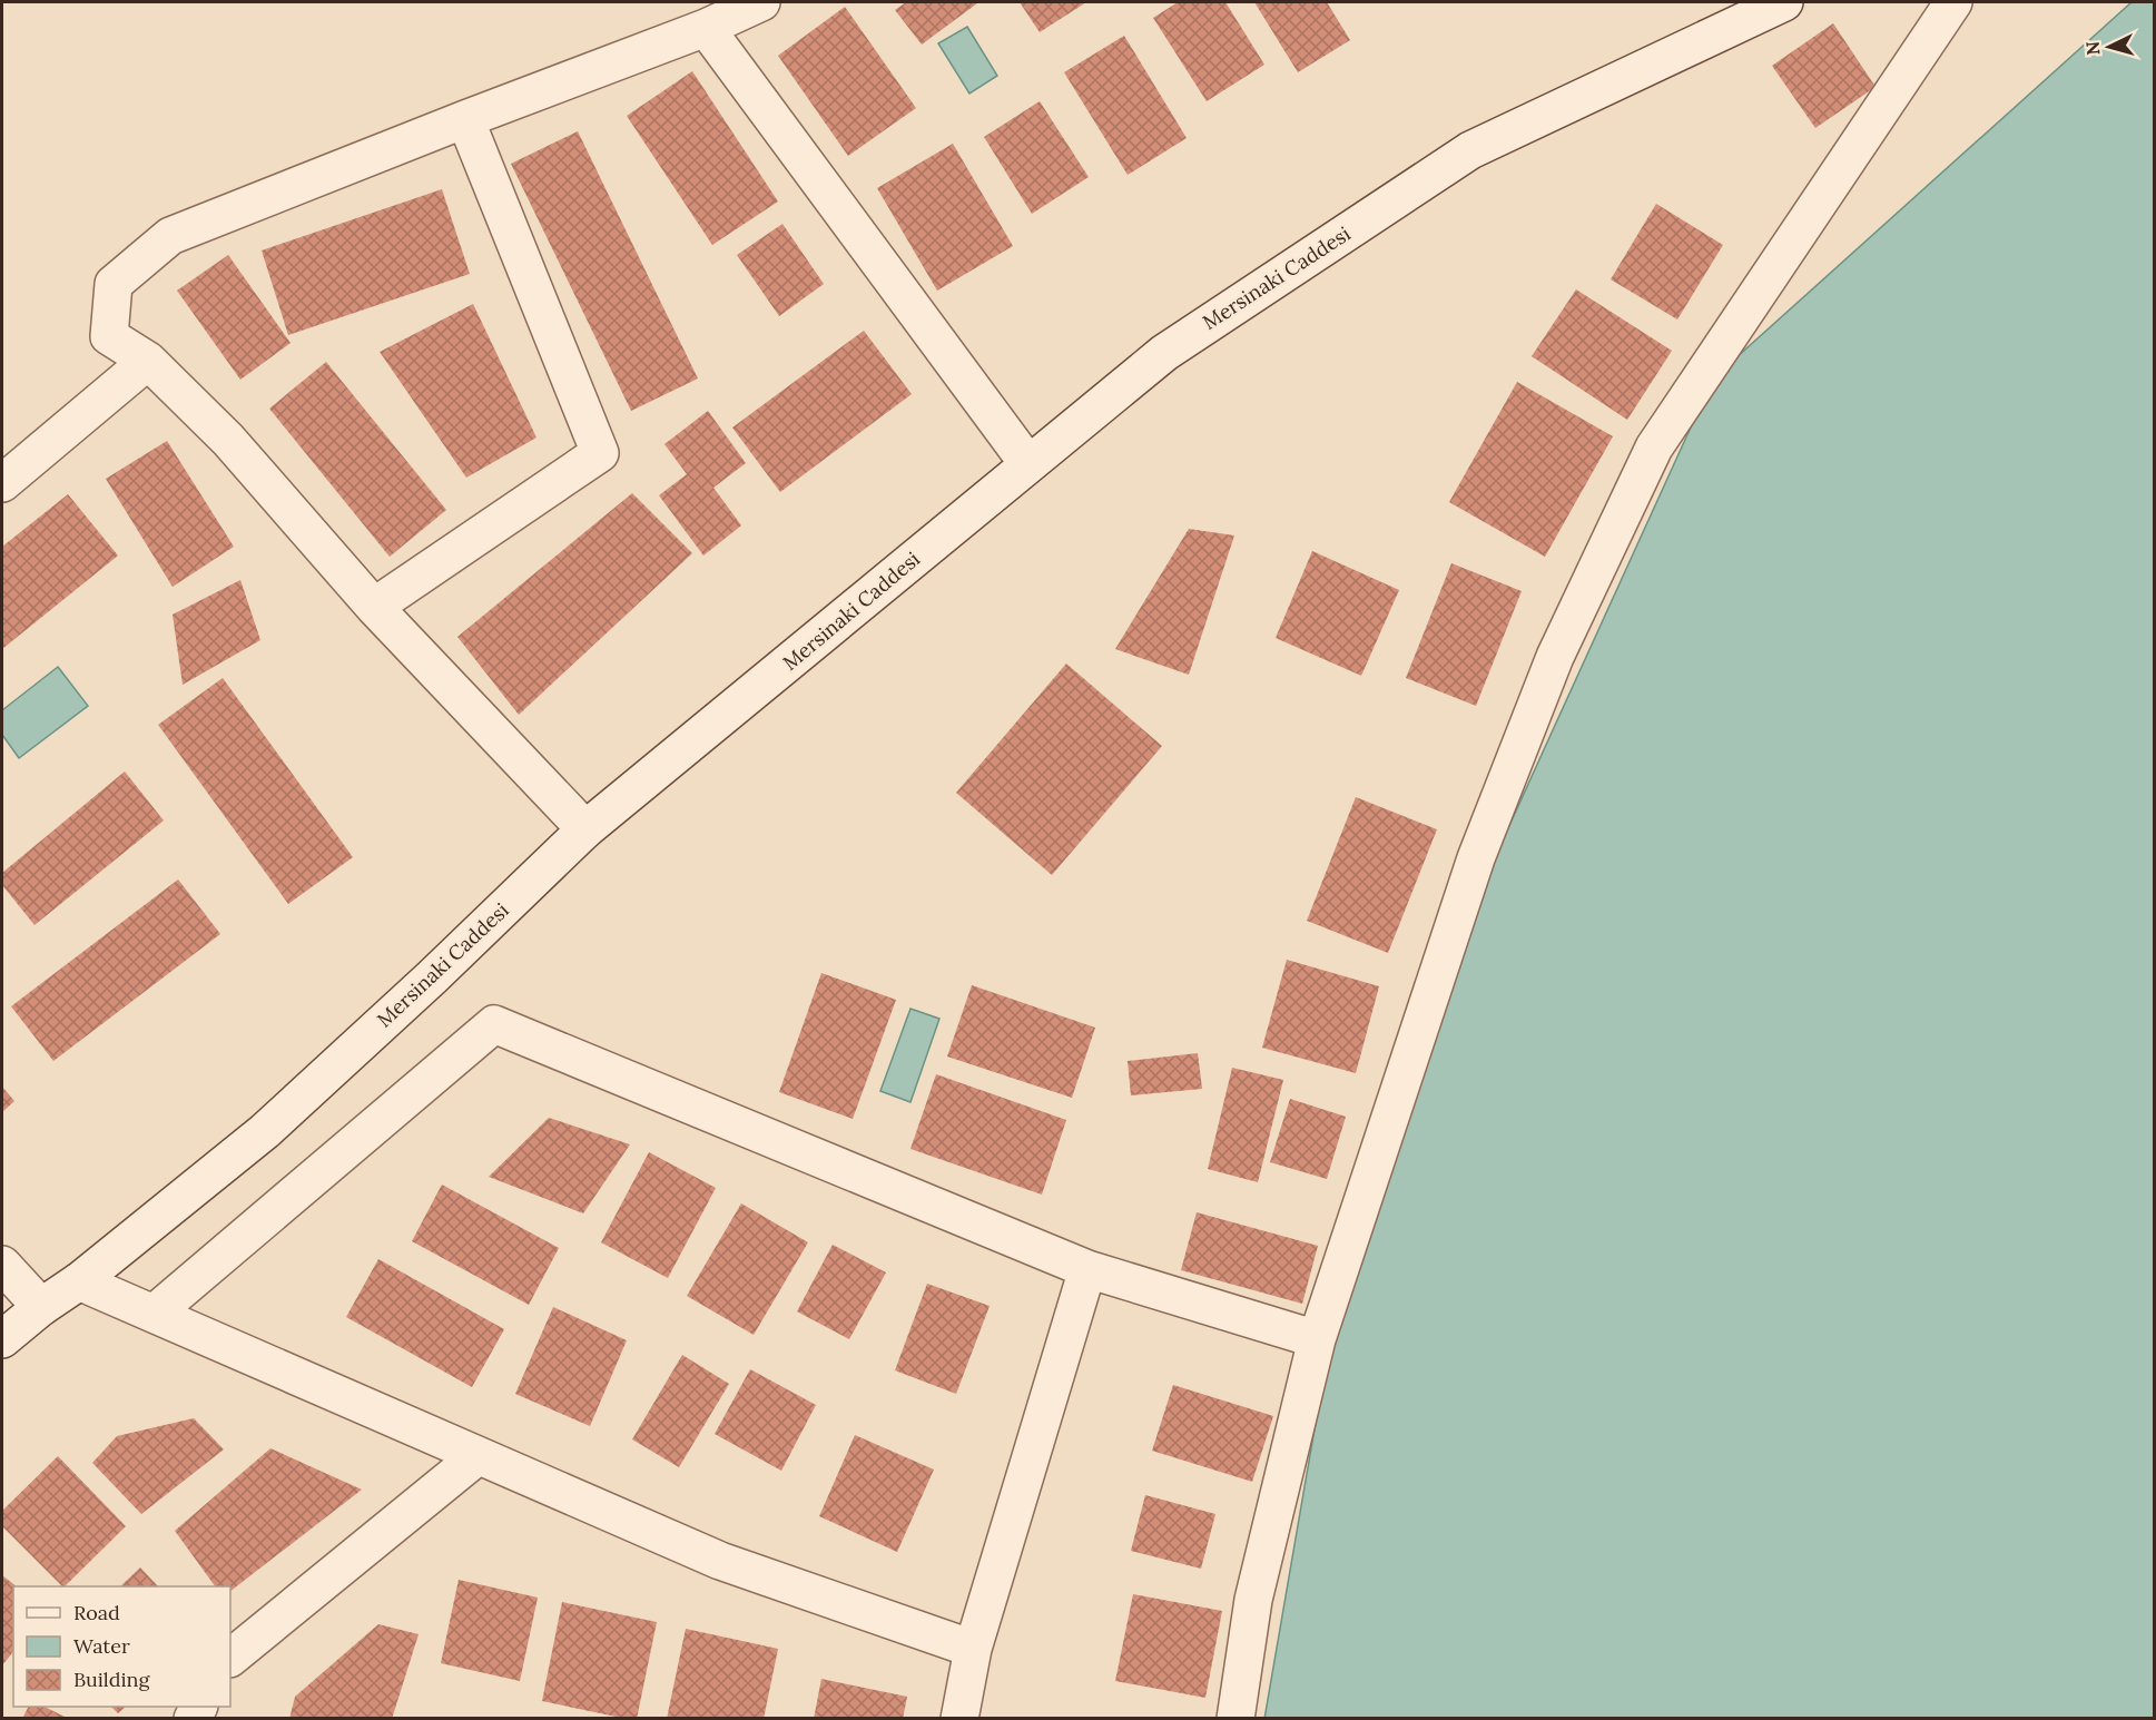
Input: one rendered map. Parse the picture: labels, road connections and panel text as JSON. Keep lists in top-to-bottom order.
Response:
{
  "streets": {
    "street": ["Mersinaki Caddesi"]
  },
  "legend": ["Road", "Water", "Building"],
  "north": "left"
}
